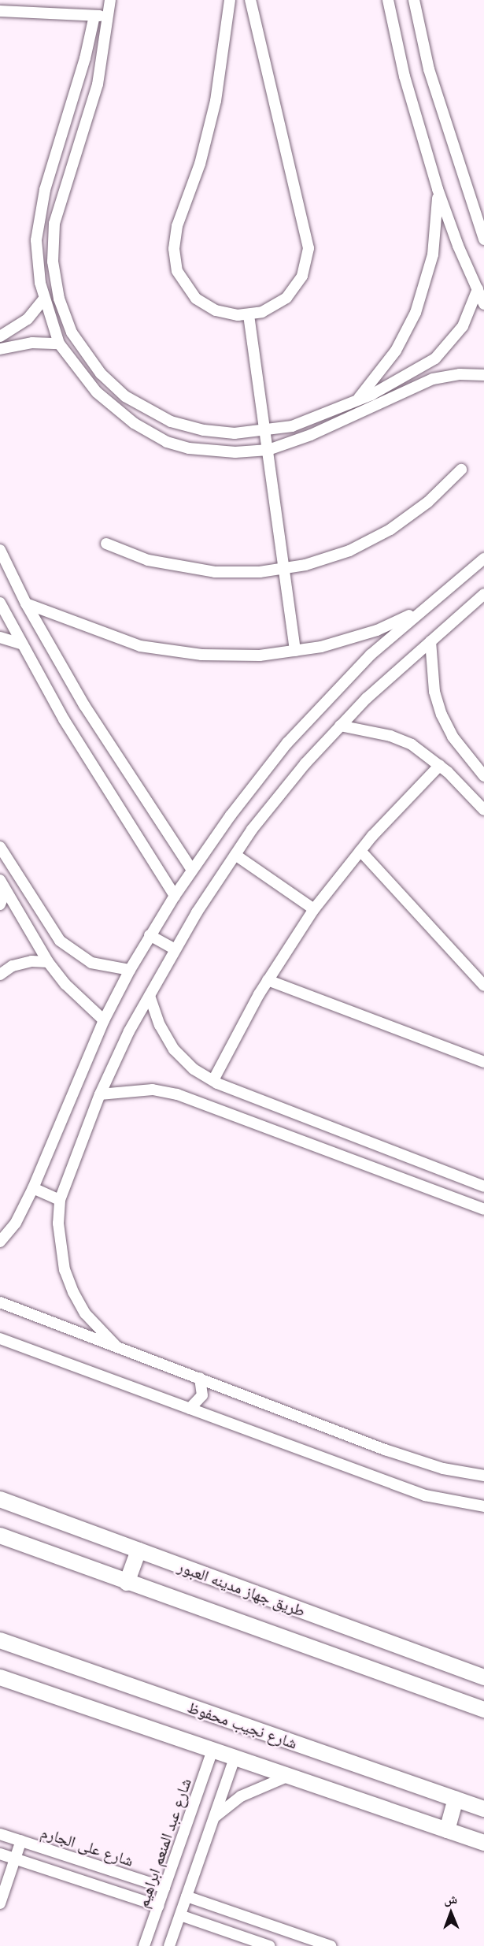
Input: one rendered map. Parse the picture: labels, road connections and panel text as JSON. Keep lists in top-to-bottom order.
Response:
{
  "streets": {
    "street": [
      "طريق جهاز مدينه العبور",
      "شارع نجيب محفوظ",
      "شارع عبد المنعم ابراهيم",
      "شارع على الجارم"
    ]
  },
  "crossings": [
    ["شارع عبد المنعم ابراهيم", "شارع على الجارم"]
  ],
  "north": "top"
}
